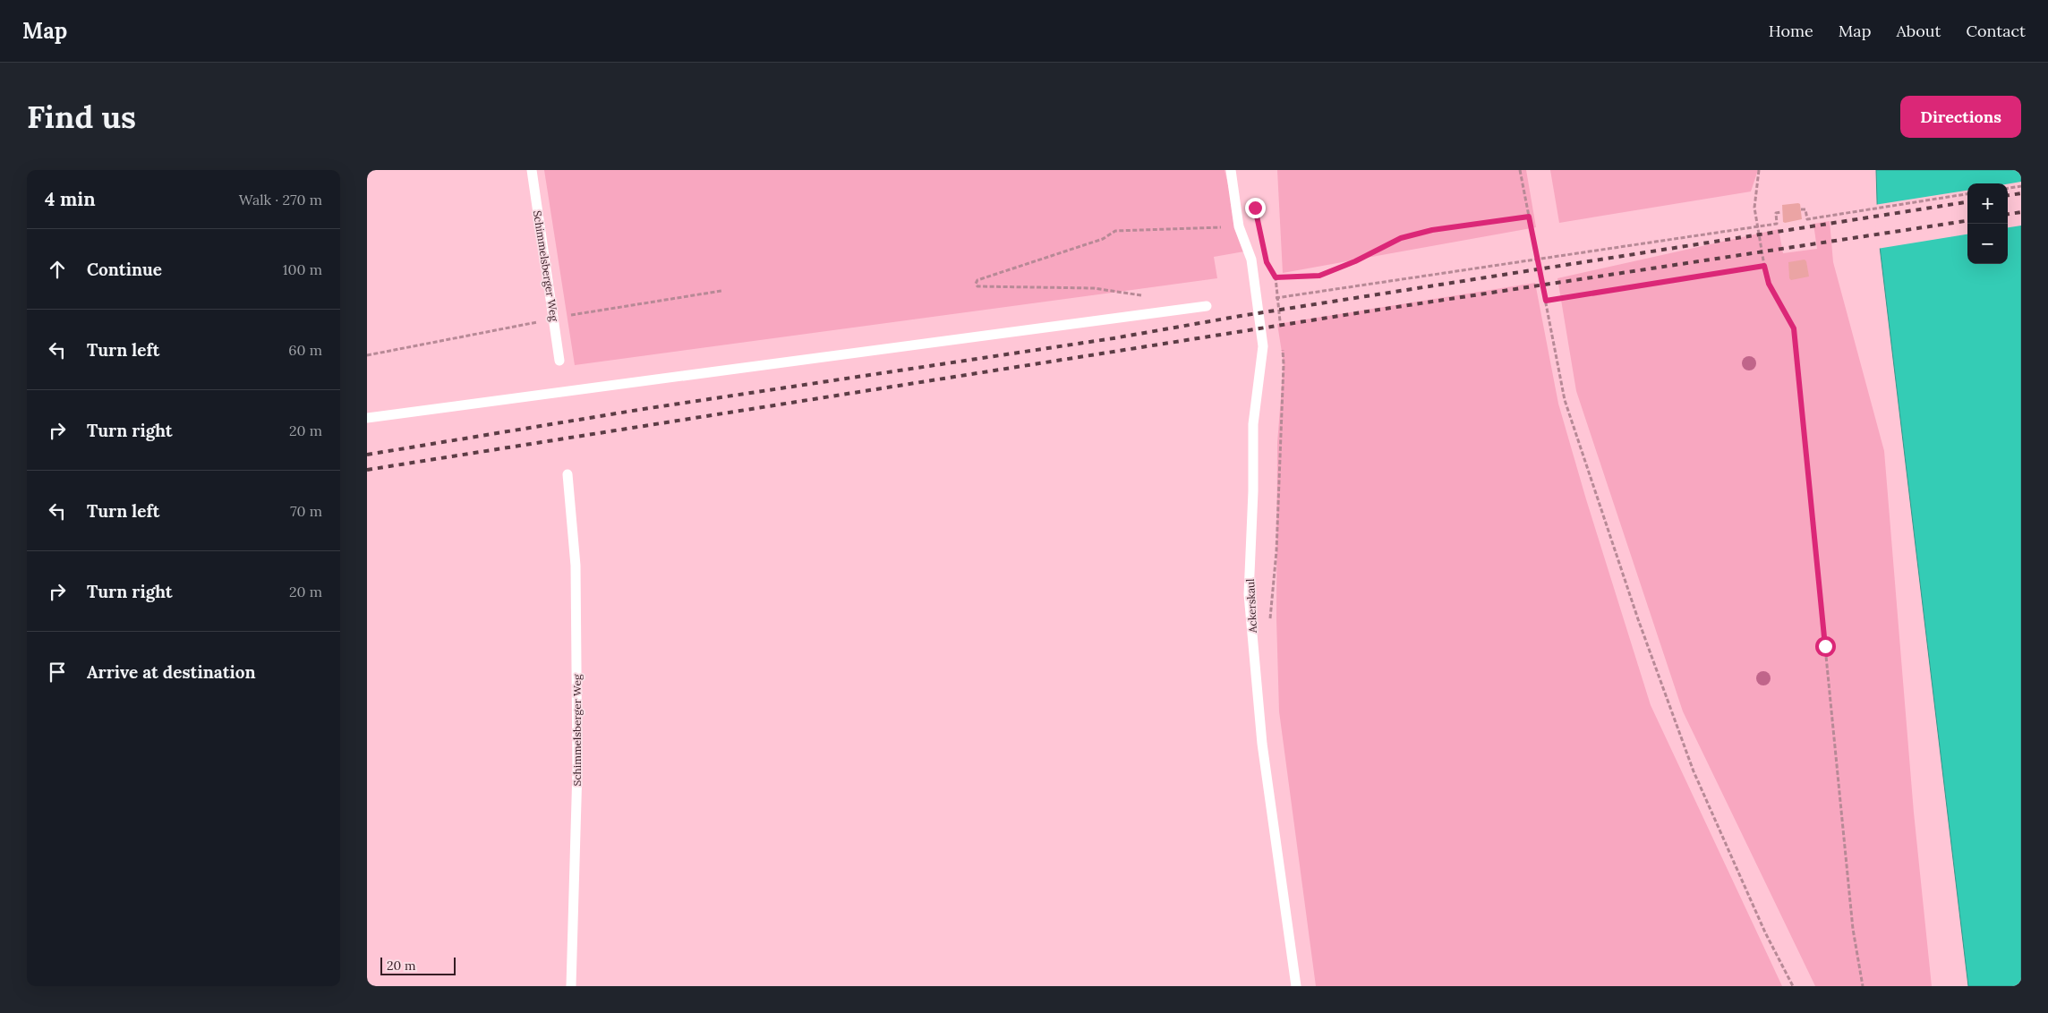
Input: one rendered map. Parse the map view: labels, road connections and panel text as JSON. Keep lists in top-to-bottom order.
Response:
{
  "streets": {
    "lane": ["Schimmelsberger Weg", "Ackerskaul"]
  },
  "scale_bar": "20 m",
  "page": {
    "header": "Map",
    "nav": [
      "Home",
      "Map",
      "About",
      "Contact"
    ],
    "buttons": "Directions",
    "title": "Find us",
    "heading": ["4 min", "Walk · 270 m"],
    "map_buttons": ["+", "−"],
    "list": [
      ["Continue", "100 m"],
      ["Turn left", "60 m"],
      ["Turn right", "20 m"],
      ["Turn left", "70 m"],
      ["Turn right", "20 m"],
      "Arrive at destination"
    ],
    "scale": "20 m"
  }
}
